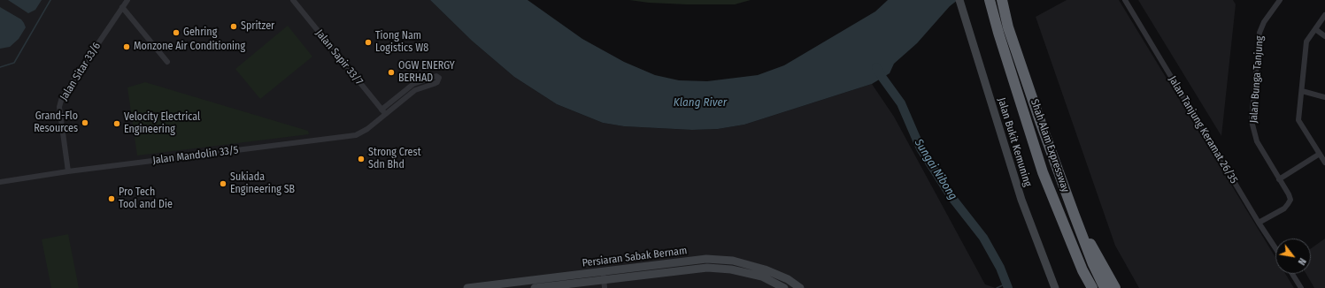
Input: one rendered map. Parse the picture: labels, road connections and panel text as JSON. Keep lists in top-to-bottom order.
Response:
{
  "streets": {
    "highway": ["Shah Alam Expressway"],
    "street": [
      "Jalan Sapir 33/7",
      "Jalan Sitar 33/6",
      "Jalan Bunga Tanjung",
      "Jalan Tanjung Keramat 26/35",
      "Jalan Bukit Kemuning",
      "Jalan Mandolin 33/5",
      "Persiaran Sabak Bernam"
    ]
  },
  "crossings": [
    ["Jalan Sapir 33/7", "Jalan Mandolin 33/5"],
    ["Jalan Sitar 33/6", "Jalan Mandolin 33/5"],
    ["Jalan Bunga Tanjung", "Jalan Tanjung Keramat 26/35"]
  ],
  "water": ["Klang River", "Sungai Nibong"],
  "places": [
    "Spritzer",
    "Gehring",
    "Tiong Nam Logistics W8",
    "Monzone Air Conditioning",
    "OGW ENERGY BERHAD",
    "Grand-Flo Resources",
    "Velocity Electrical Engineering",
    "Strong Crest Sdn Bhd",
    "Sukiada Engineering SB",
    "Pro Tech Tool and Die"
  ],
  "north": "bottom right"
}
